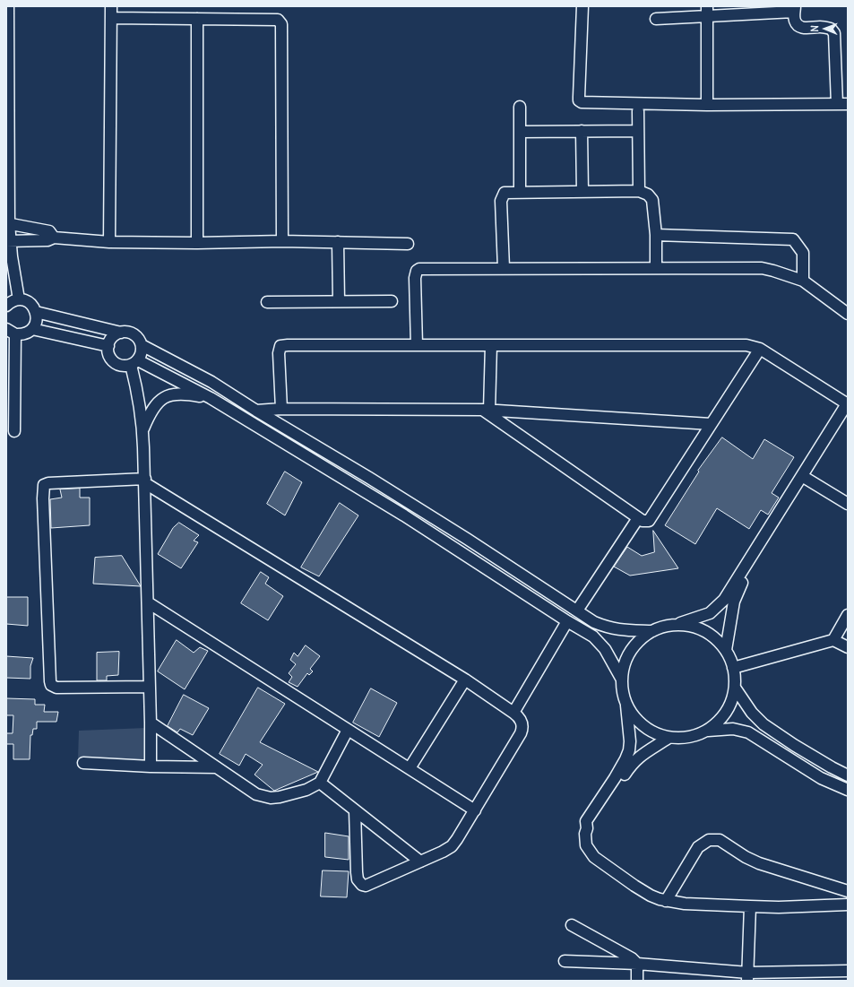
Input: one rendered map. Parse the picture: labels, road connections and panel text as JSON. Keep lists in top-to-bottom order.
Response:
{
  "north": "left"
}
